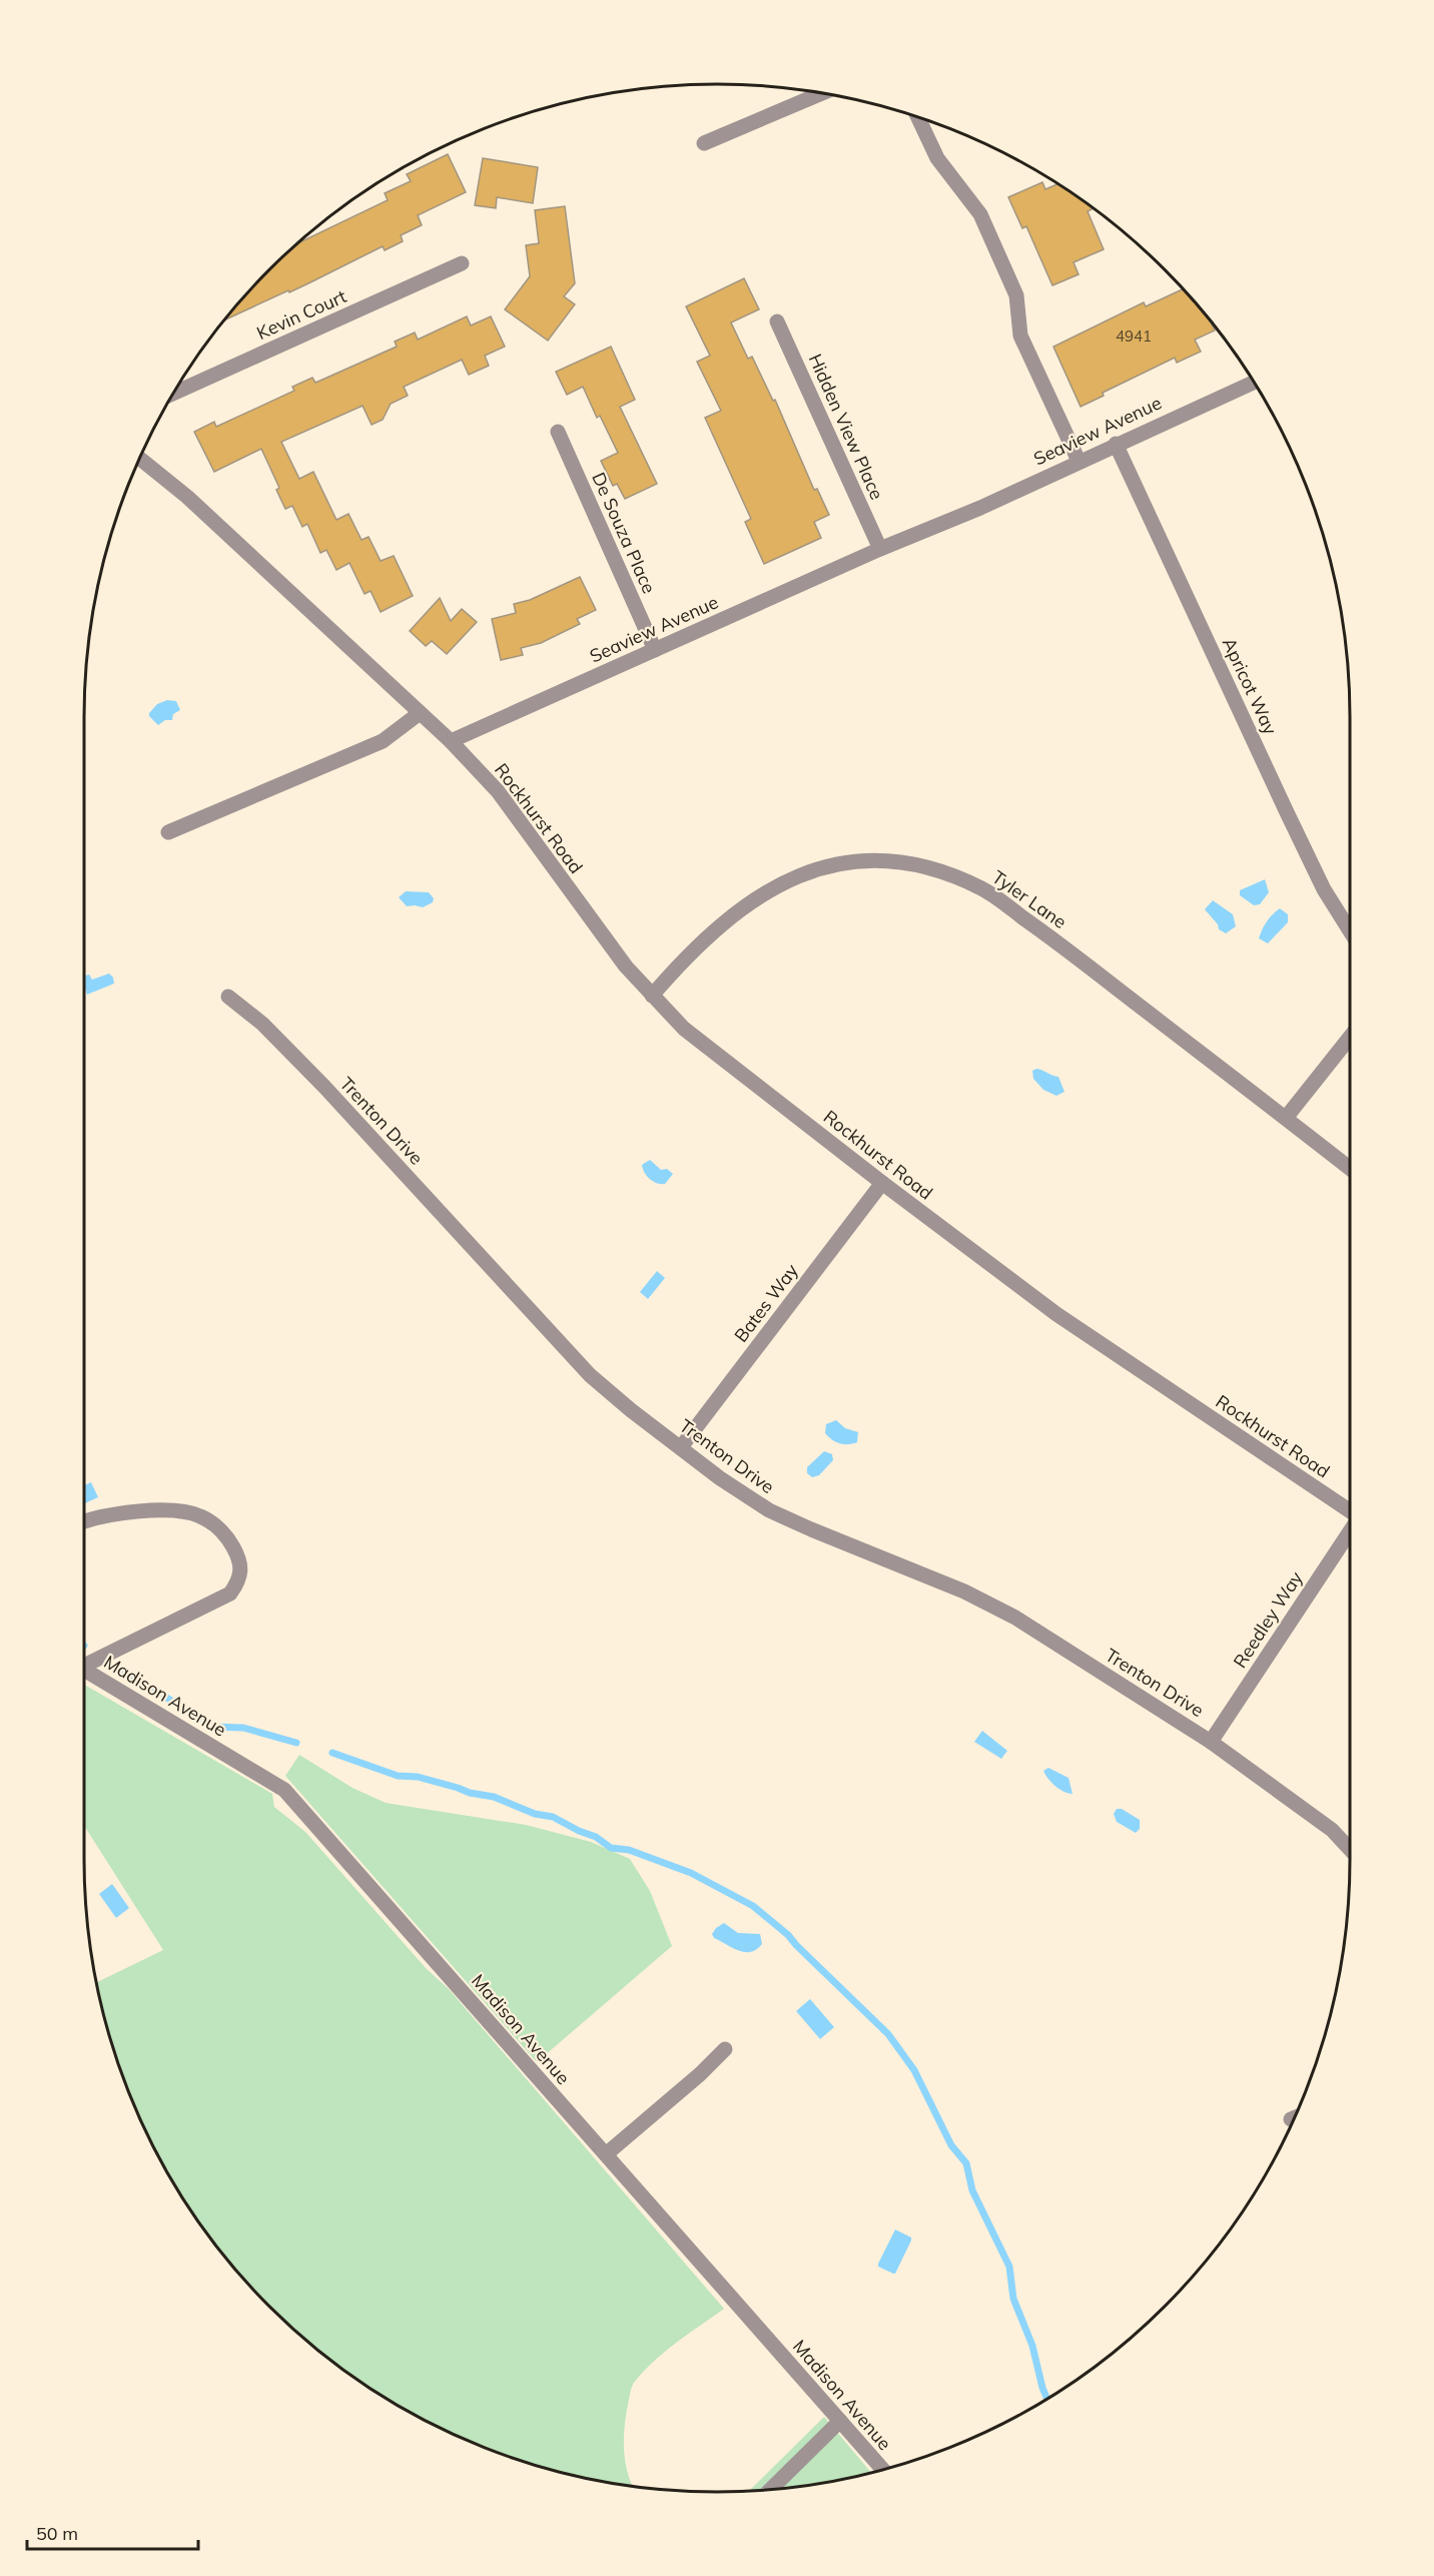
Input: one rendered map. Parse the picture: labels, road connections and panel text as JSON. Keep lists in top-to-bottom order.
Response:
{
  "streets": {
    "street": [
      "Kevin Court",
      "Hidden View Place",
      "Seaview Avenue",
      "De Souza Place",
      "Apricot Way",
      "Rockhurst Road",
      "Tyler Lane",
      "Trenton Drive",
      "Bates Way",
      "Reedley Way",
      "Madison Avenue"
    ]
  },
  "crossings": [
    ["Hidden View Place", "Seaview Avenue"],
    ["Seaview Avenue", "De Souza Place"],
    ["Seaview Avenue", "Apricot Way"],
    ["Seaview Avenue", "Rockhurst Road"],
    ["Rockhurst Road", "Tyler Lane"],
    ["Rockhurst Road", "Bates Way"],
    ["Trenton Drive", "Bates Way"],
    ["Trenton Drive", "Reedley Way"]
  ],
  "house_numbers": ["4941"],
  "scale_bar": "50 m"
}
